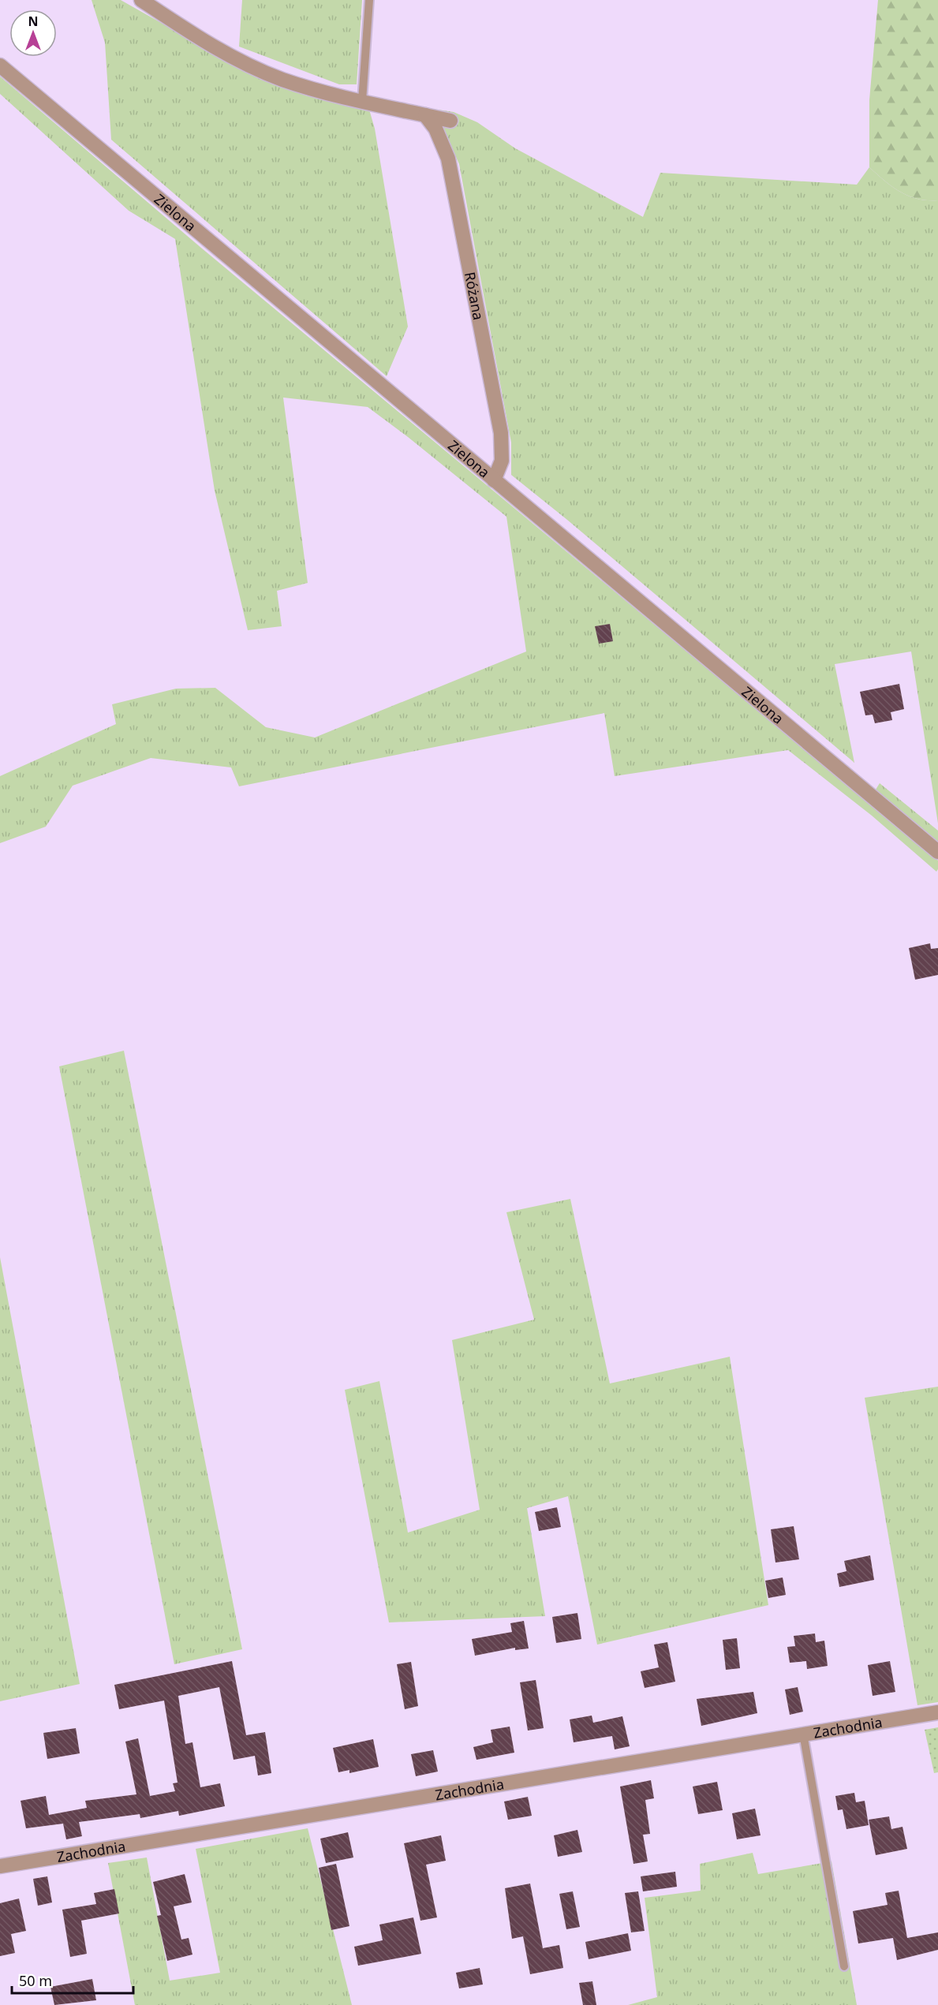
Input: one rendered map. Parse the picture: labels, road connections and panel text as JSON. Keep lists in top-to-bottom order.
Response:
{
  "streets": {
    "street": ["Zielona", "Różana", "Zachodnia"]
  },
  "crossings": [
    ["Zielona", "Różana"]
  ],
  "scale_bar": "50 m",
  "north": "top"
}
